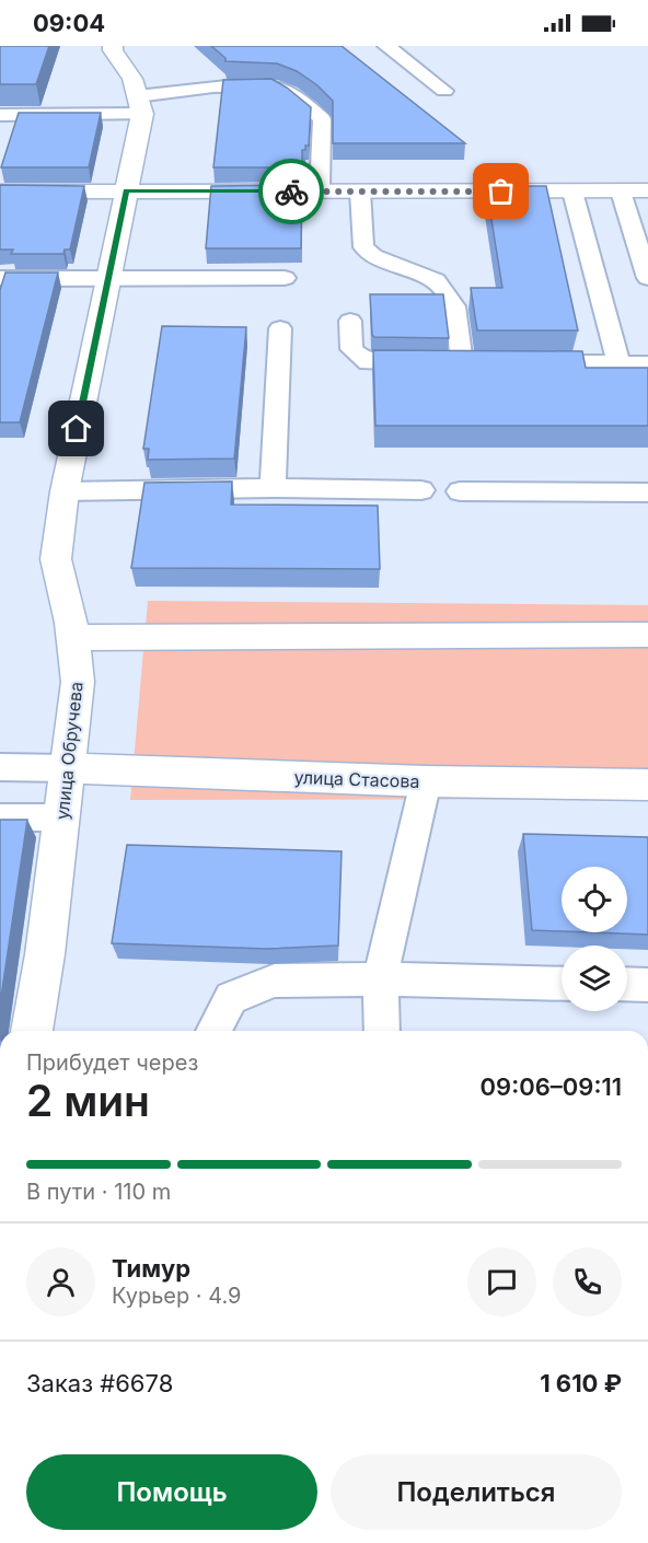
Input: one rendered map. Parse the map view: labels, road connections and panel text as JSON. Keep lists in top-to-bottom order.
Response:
{
  "streets": {
    "street": ["улица Обручева", "улица Стасова"]
  },
  "crossings": [
    ["улица Обручева", "улица Стасова"]
  ],
  "page": {
    "status": "09:04",
    "heading": ["2 мин", "Прибудет через", "09:06–09:11"],
    "panel": [
      "Тимур",
      "Курьер · 4.9",
      "Заказ #6678",
      "1 610 ₽"
    ],
    "bar": "В пути · 110 m",
    "buttons": ["Помощь", "Поделиться"]
  }
}
